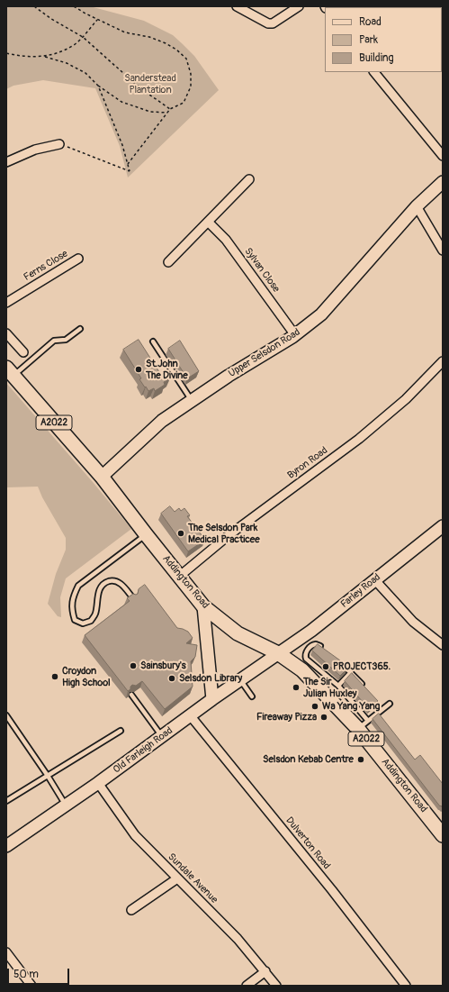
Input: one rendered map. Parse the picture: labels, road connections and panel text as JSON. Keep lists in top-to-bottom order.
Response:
{
  "streets": {
    "main road": ["A2022", "Addington Road"],
    "street": [
      "Ferns Close",
      "Sylvan Close",
      "Upper Selsdon Road",
      "Byron Road",
      "Farley Road",
      "Old Farleigh Road",
      "Dulverton Road",
      "Sundale Avenue"
    ]
  },
  "crossings": [
    ["Sylvan Close", "Upper Selsdon Road"],
    ["Upper Selsdon Road", "Addington Road"],
    ["Byron Road", "Addington Road"],
    ["Addington Road", "Farley Road"],
    ["Addington Road", "Old Farleigh Road"],
    ["Farley Road", "Old Farleigh Road"],
    ["Old Farleigh Road", "Dulverton Road"],
    ["Old Farleigh Road", "Sundale Avenue"]
  ],
  "parks": ["Sanderstead Plantation"],
  "places": [
    "St.John The Divine",
    "The Selsdon Park Medical Practicee",
    "Sainsbury's",
    "PROJECT365.",
    "Croydon High School",
    "Selsdon Library",
    "The Sir Julian Huxley",
    "Wa Yang Yang",
    "Fireaway Pizza",
    "Selsdon Kebab Centre"
  ],
  "legend": ["Road", "Park", "Building"],
  "scale_bar": "50 m"
}
